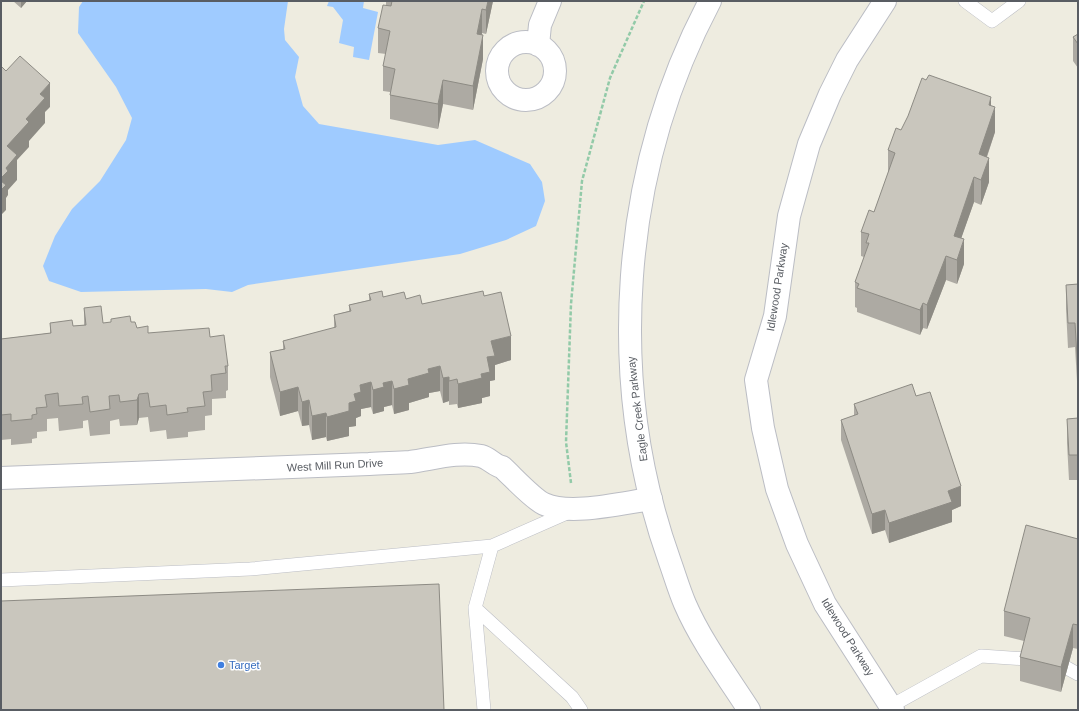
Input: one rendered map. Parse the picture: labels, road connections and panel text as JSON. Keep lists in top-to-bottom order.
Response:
{
  "streets": {
    "street": ["Idlewood Parkway", "Eagle Creek Parkway", "West Mill Run Drive"]
  },
  "crossings": [
    ["Eagle Creek Parkway", "West Mill Run Drive"]
  ],
  "places": ["Target"]
}
